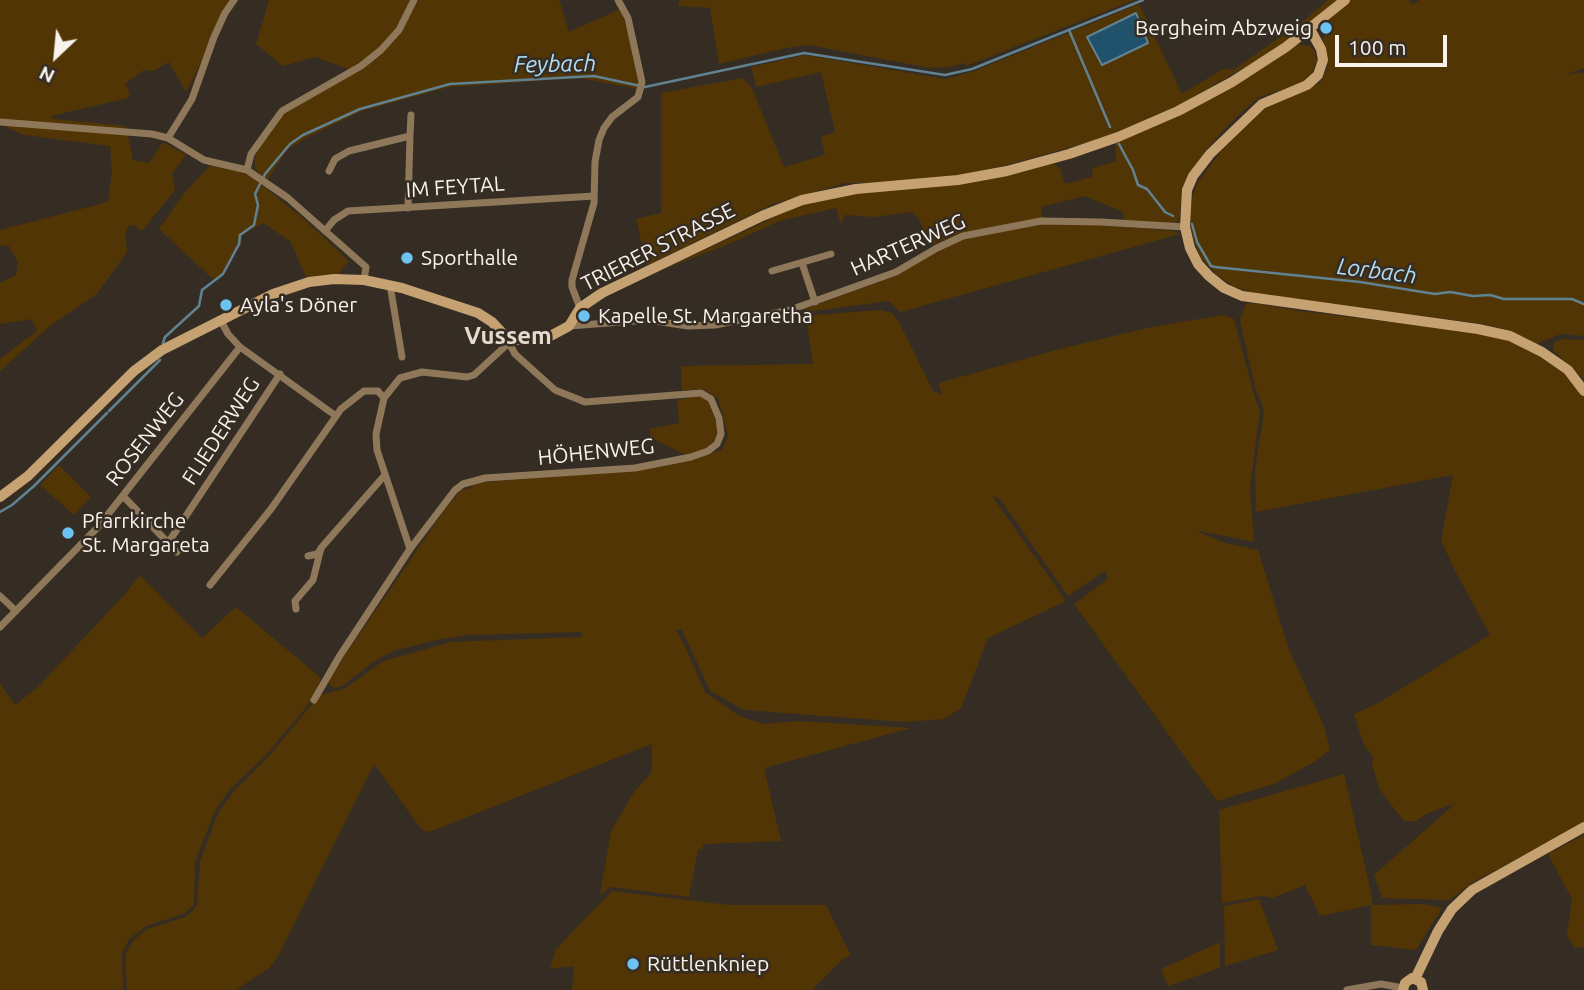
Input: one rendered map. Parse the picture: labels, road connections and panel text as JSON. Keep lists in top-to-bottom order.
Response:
{
  "streets": {
    "main road": ["TRIERER STRASSE"],
    "street": [
      "IM FEYTAL",
      "HARTERWEG",
      "FLIEDERWEG",
      "ROSENWEG",
      "HÖHENWEG"
    ]
  },
  "crossings": [
    ["HARTERWEG", "TRIERER STRASSE"]
  ],
  "districts": ["Vussem"],
  "water": ["Feybach", "Lorbach"],
  "places": [
    "Bergheim Abzweig",
    "Sporthalle",
    "Ayla's Döner",
    "Kapelle St. Margaretha",
    "Pfarrkirche St. Margareta",
    "Rüttlenkniep"
  ],
  "scale_bar": "100 m",
  "north": "bottom left"
}
